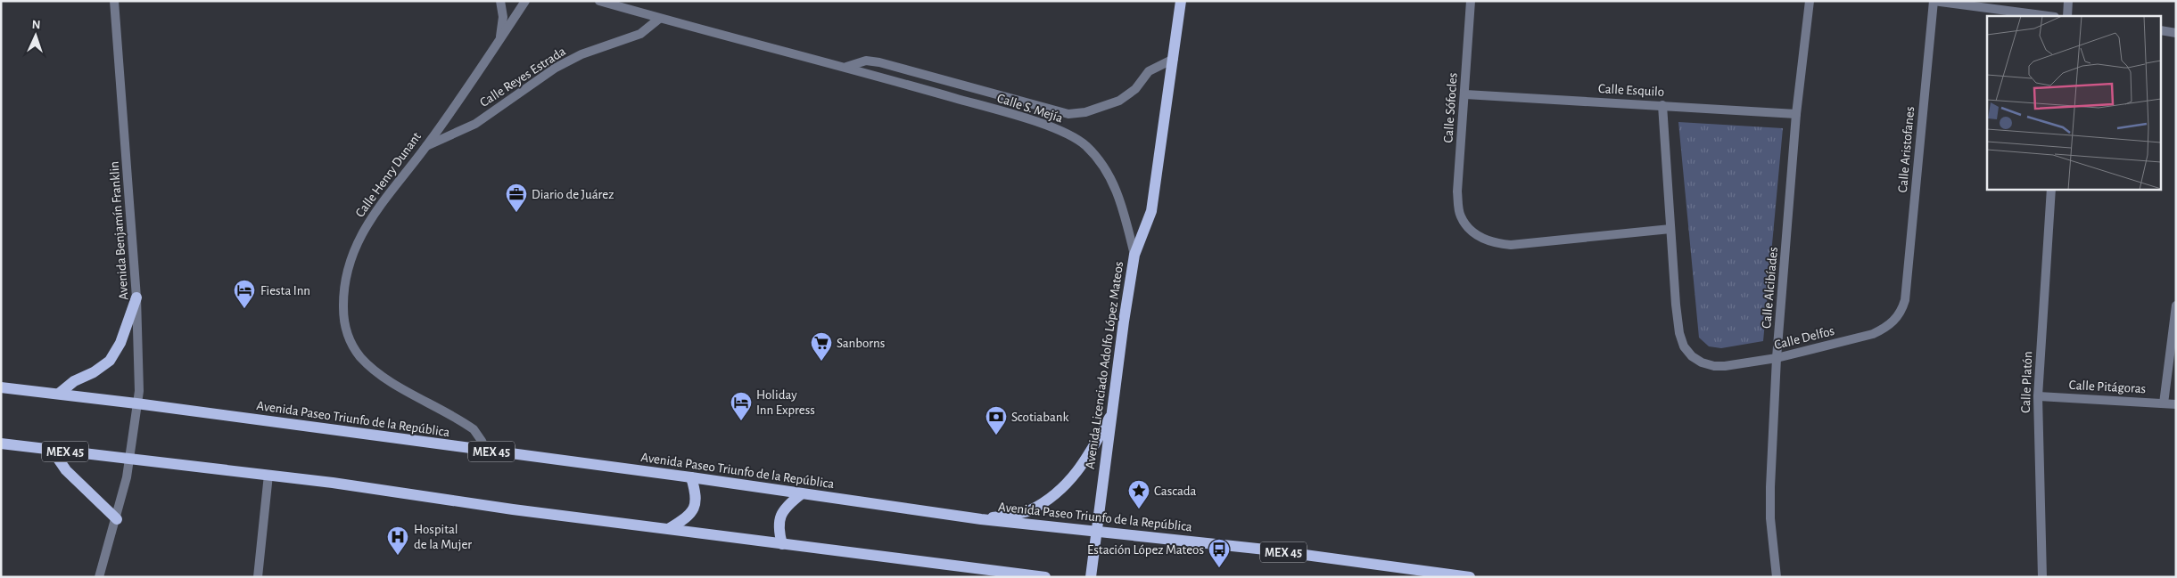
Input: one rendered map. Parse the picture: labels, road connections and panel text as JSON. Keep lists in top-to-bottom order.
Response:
{
  "streets": {
    "main road": ["Avenida Licenciado Adolfo López Mateos", "Avenida Paseo Triunfo de la República", "MEX 45"],
    "street": [
      "Calle Reyes Estrada",
      "Calle Esquilo",
      "Calle S. Mejía",
      "Calle Sófocles",
      "Calle Aristofanes",
      "Calle Henry Dunant",
      "Avenida Benjamín Franklin",
      "Calle Alcibíades",
      "Calle Delfos",
      "Calle Platón",
      "Calle Pitágoras"
    ]
  },
  "crossings": [
    ["Calle Reyes Estrada", "Calle S. Mejía"],
    ["Calle Reyes Estrada", "Calle Henry Dunant"],
    ["Calle Esquilo", "Calle Sófocles"],
    ["Calle Esquilo", "Calle Alcibíades"],
    ["Calle Esquilo", "Calle Delfos"],
    ["Calle S. Mejía", "Avenida Licenciado Adolfo López Mateos"],
    ["Calle Sófocles", "Calle Delfos"],
    ["Calle Aristofanes", "Calle Delfos"],
    ["Calle Henry Dunant", "Avenida Paseo Triunfo de la República"],
    ["Avenida Benjamín Franklin", "Avenida Paseo Triunfo de la República"],
    ["Avenida Benjamín Franklin", "MEX 45"],
    ["Calle Alcibíades", "Calle Delfos"],
    ["Avenida Licenciado Adolfo López Mateos", "Avenida Paseo Triunfo de la República"],
    ["Calle Platón", "Calle Pitágoras"]
  ],
  "places": {
    "office": ["Diario de Juárez"],
    "hotel": ["Fiesta Inn", "Holiday Inn Express"],
    "supermarket": ["Sanborns"],
    "bank": ["Scotiabank"],
    "place": ["Cascada"],
    "hospital": ["Hospital de la Mujer"],
    "bus stop": ["Estación López Mateos"]
  },
  "north": "top"
}
